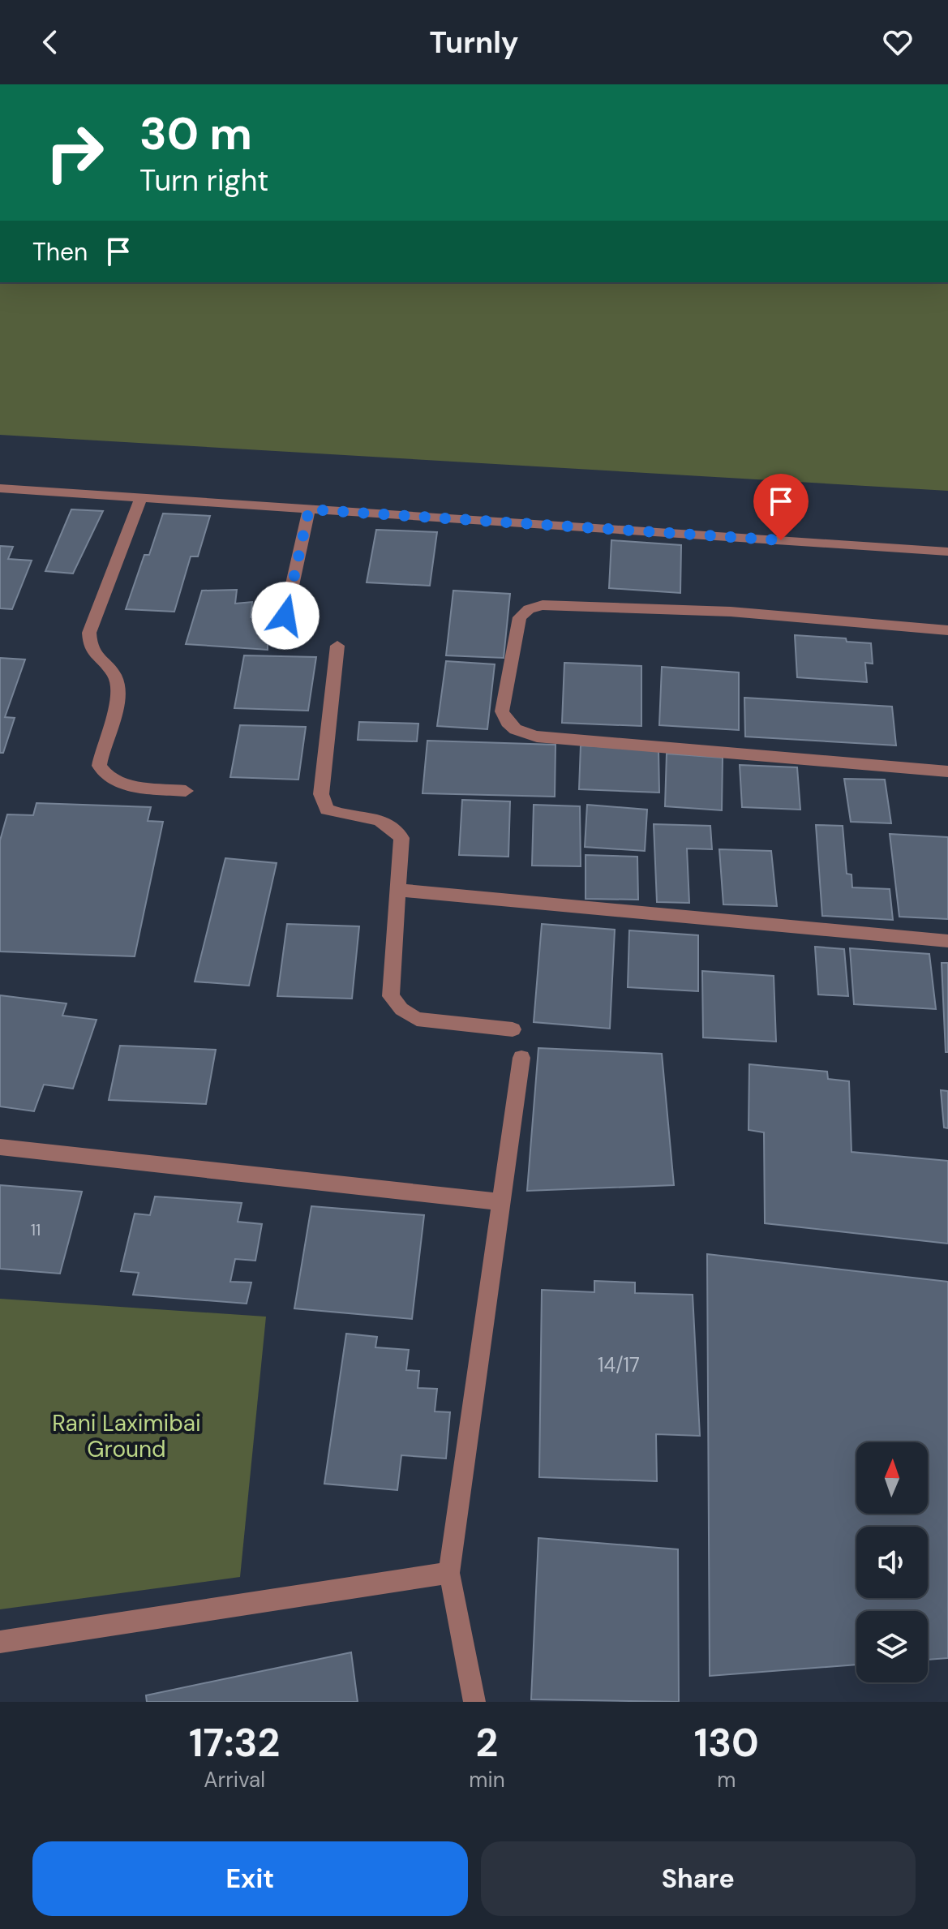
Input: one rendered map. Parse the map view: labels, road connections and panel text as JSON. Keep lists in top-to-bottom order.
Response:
{
  "parks": ["Rani Laximibai Ground"],
  "house_numbers": ["11", "14/17"],
  "north": "top",
  "page": {
    "header": "Turnly",
    "turn": ["30 m", "Turn right"],
    "then": "Then",
    "eta": [
      "17:32",
      "Arrival",
      "2",
      "min",
      "130",
      "m"
    ],
    "buttons": ["Exit", "Share"]
  }
}
